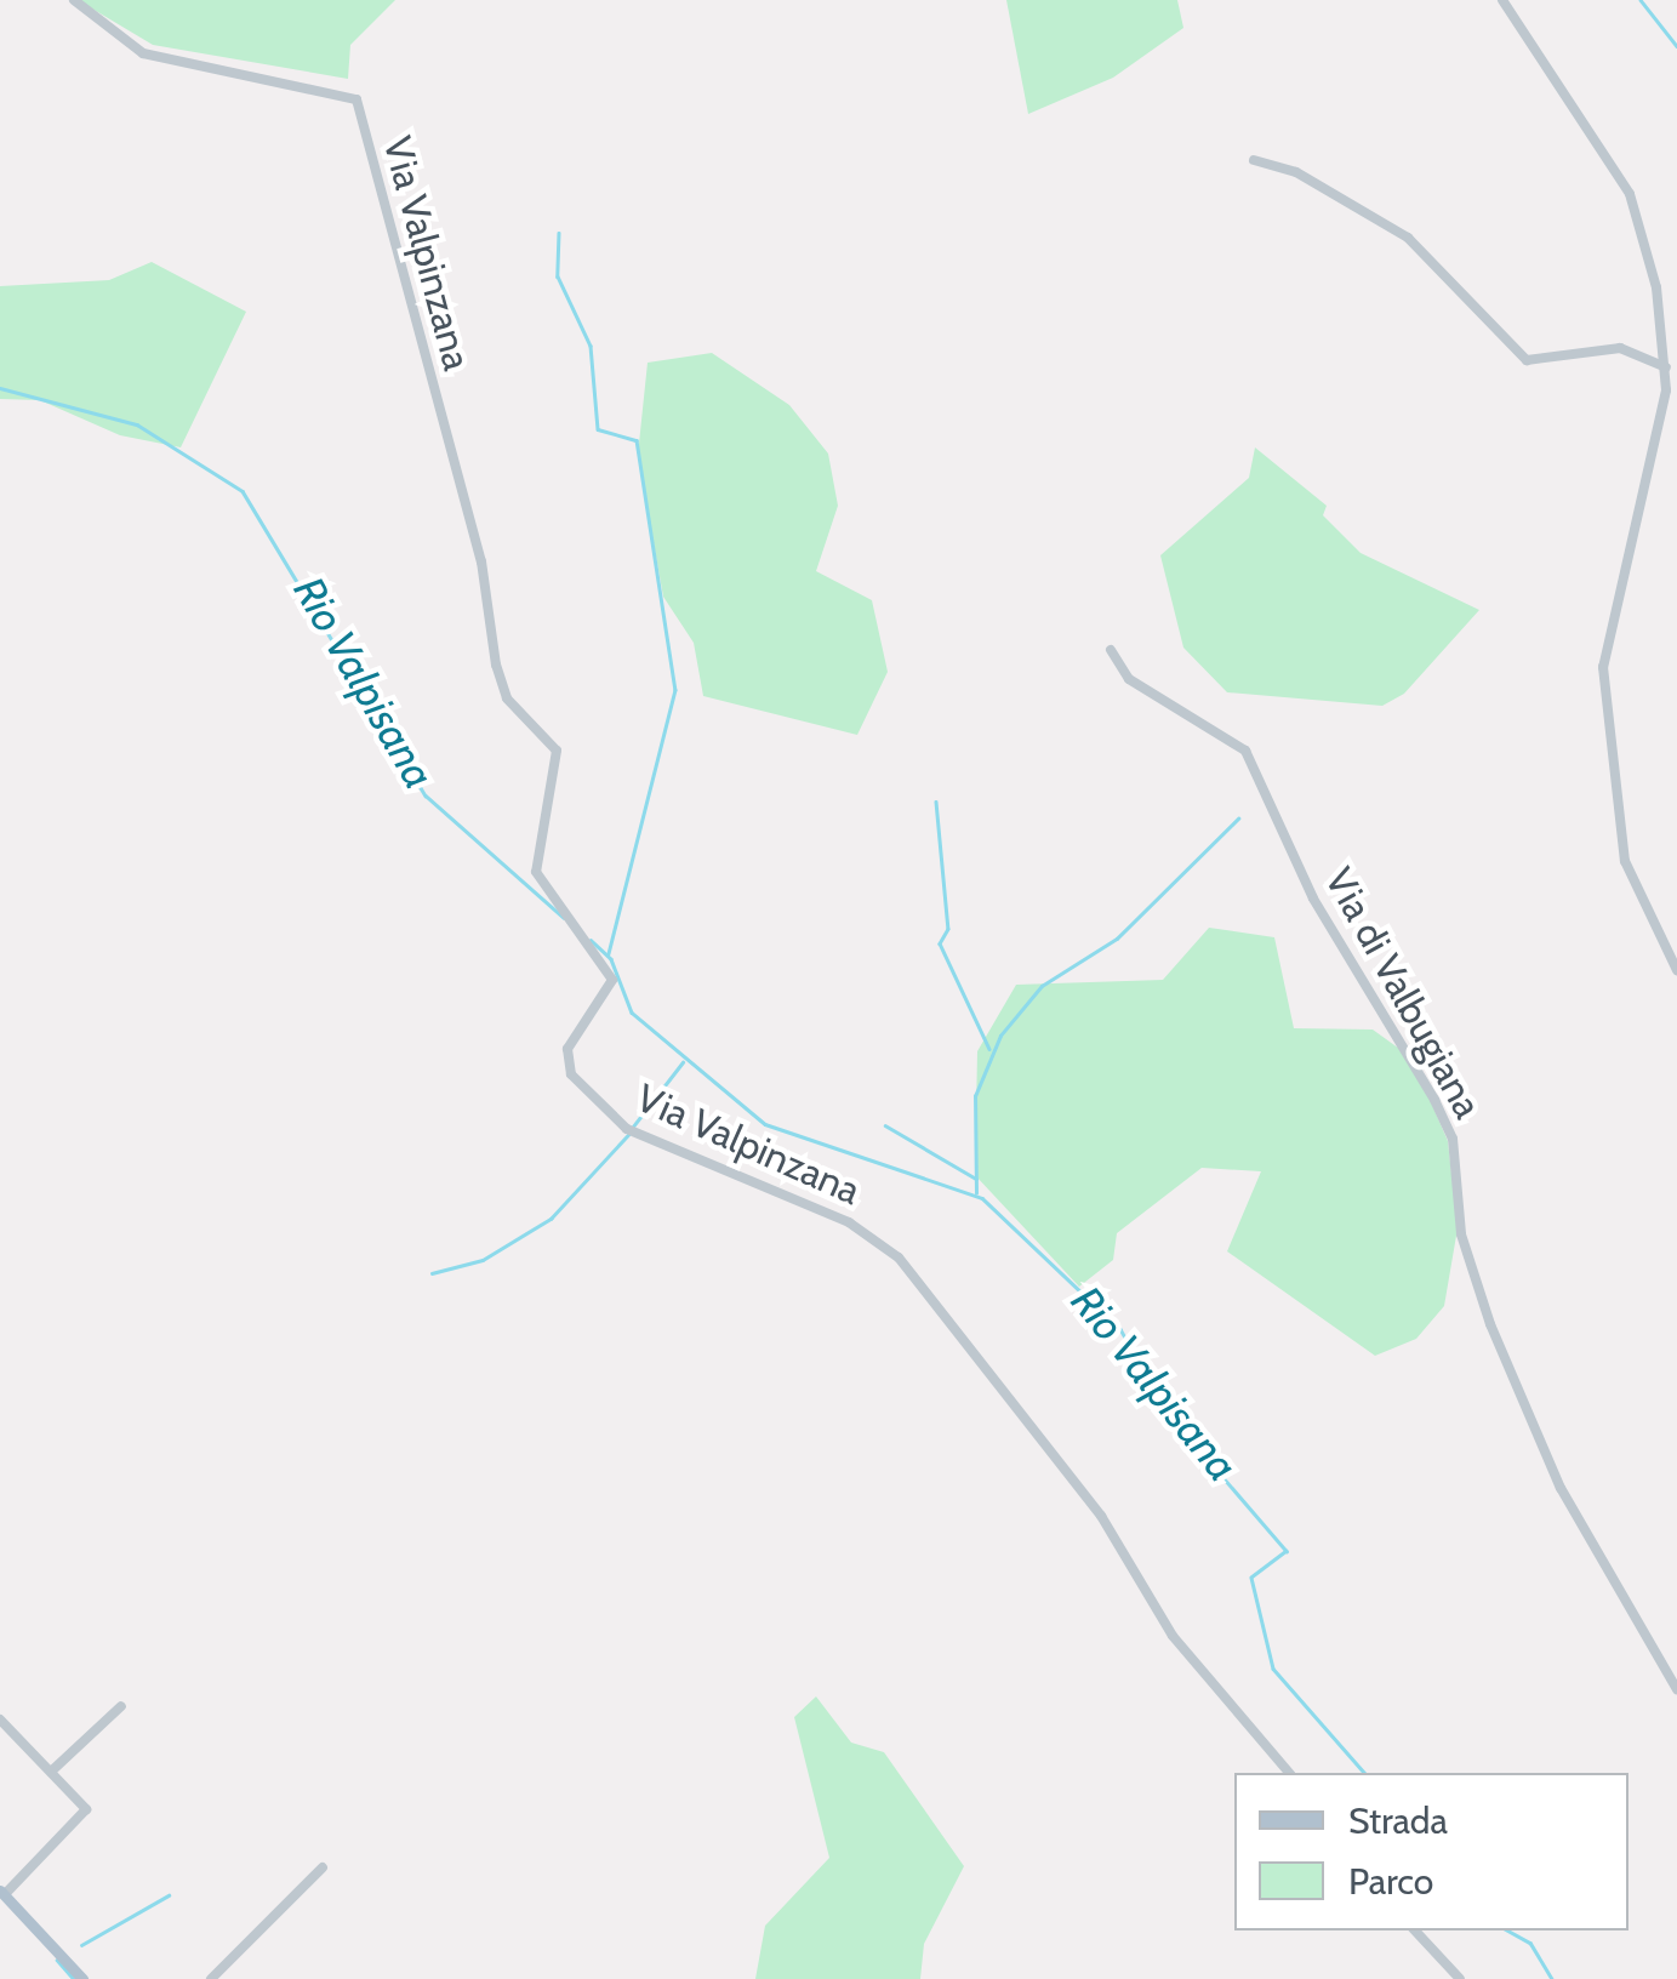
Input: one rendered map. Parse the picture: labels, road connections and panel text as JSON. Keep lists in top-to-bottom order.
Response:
{
  "streets": {
    "street": ["Via Valpinzana", "Via di Valbugiana"]
  },
  "water": ["Rio Valpisana"],
  "legend": ["Strada", "Parco"]
}
